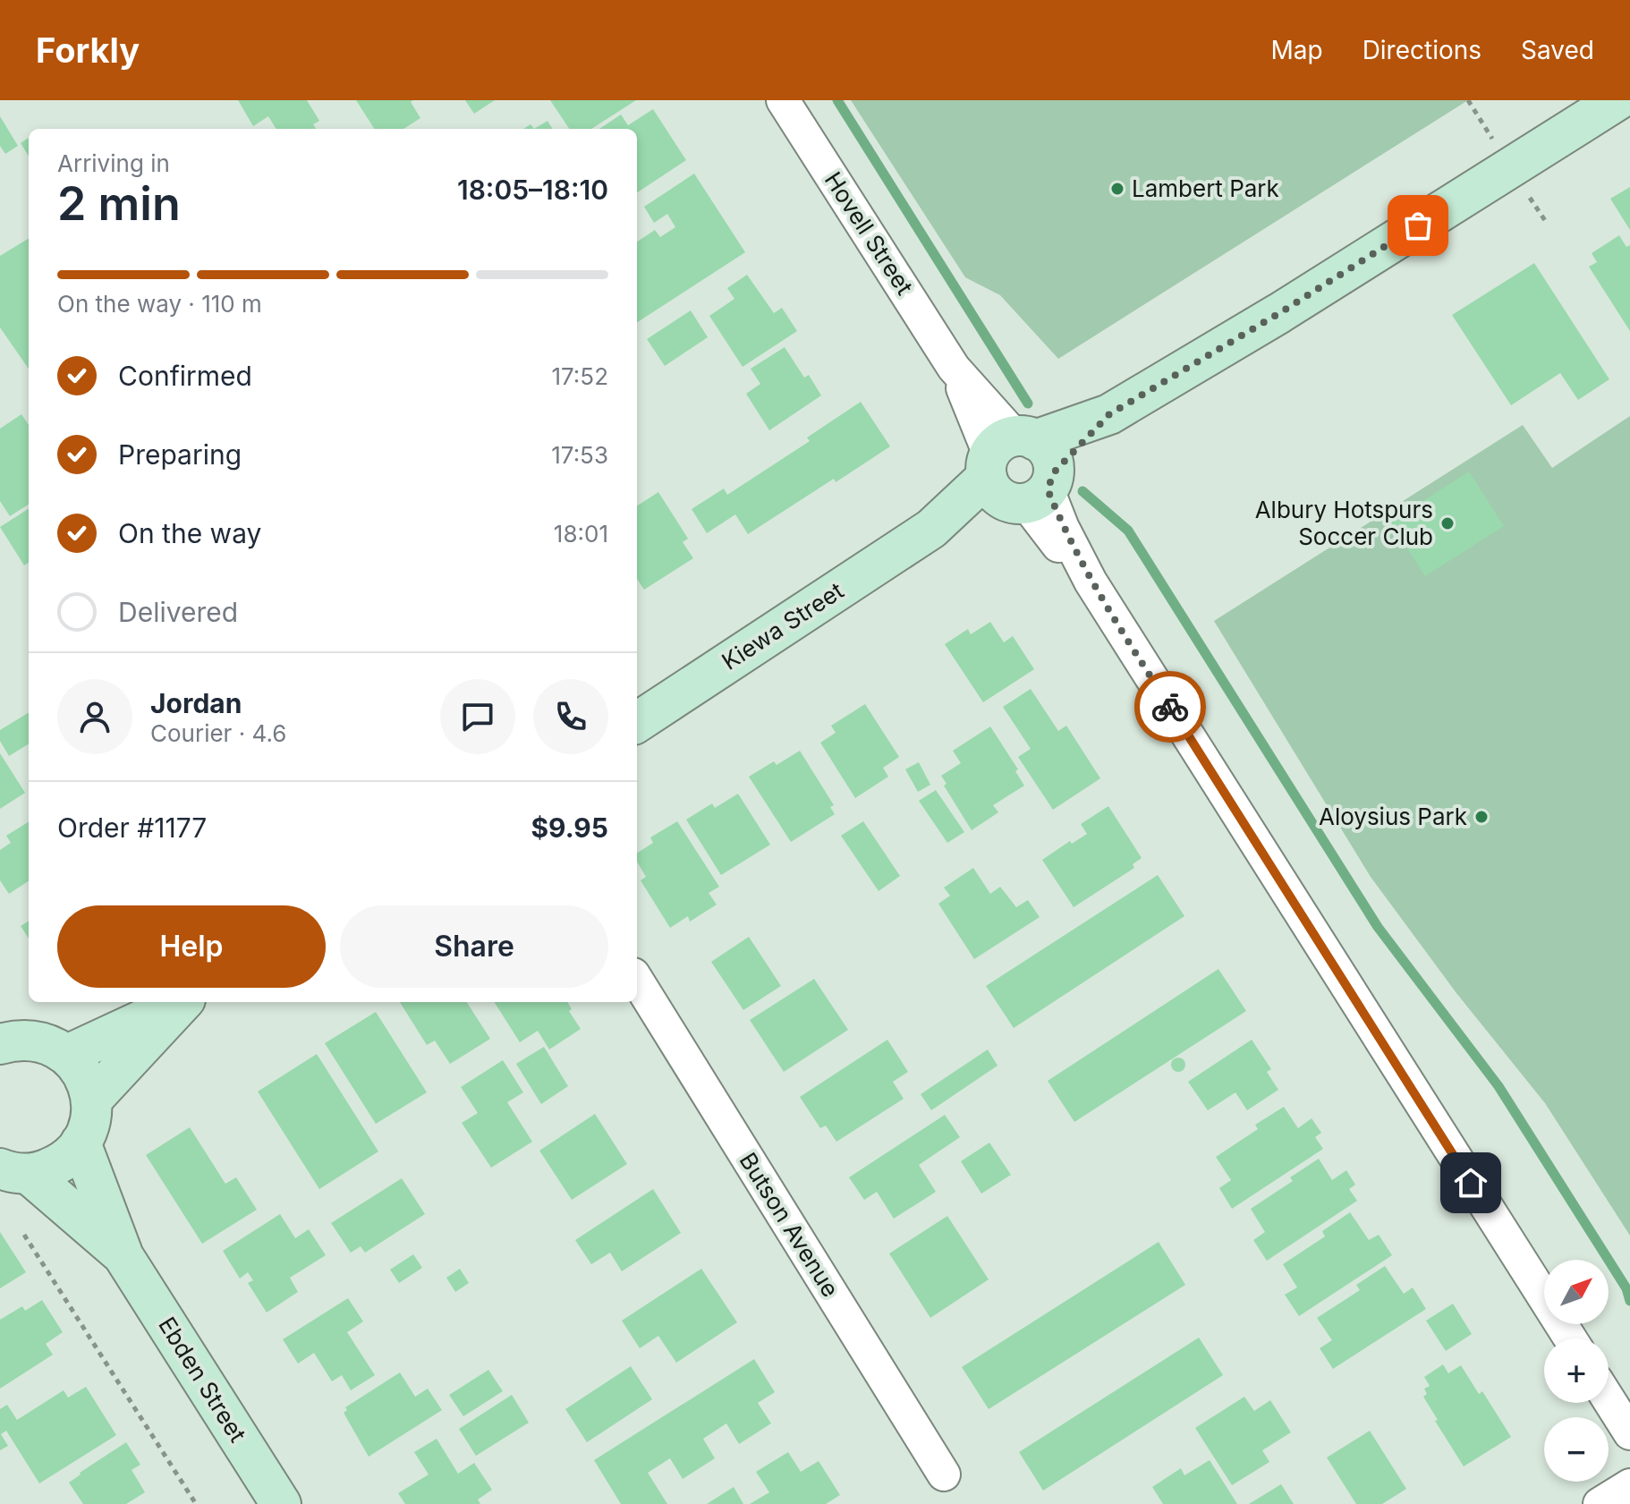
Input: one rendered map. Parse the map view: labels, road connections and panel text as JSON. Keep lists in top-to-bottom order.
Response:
{
  "streets": {
    "street": [
      "Hovell Street",
      "Kiewa Street",
      "Butson Avenue",
      "Ebden Street"
    ]
  },
  "crossings": [
    ["Hovell Street", "Kiewa Street"]
  ],
  "places": ["Lambert Park", "Albury Hotspurs Soccer Club", "Aloysius Park"],
  "north": "top right",
  "page": {
    "header": "Forkly",
    "nav": ["Map", "Directions", "Saved"],
    "heading": ["2 min", "Arriving in", "18:05–18:10"],
    "panel": [
      "Jordan",
      "Courier · 4.6",
      "Order #1177",
      "$9.95"
    ],
    "bar": "On the way · 110 m",
    "list": [
      ["Confirmed", "17:52"],
      ["Preparing", "17:53"],
      ["On the way", "18:01"],
      "Delivered"
    ],
    "buttons": ["Help", "Share"],
    "map_buttons": ["+", "−"]
  }
}
